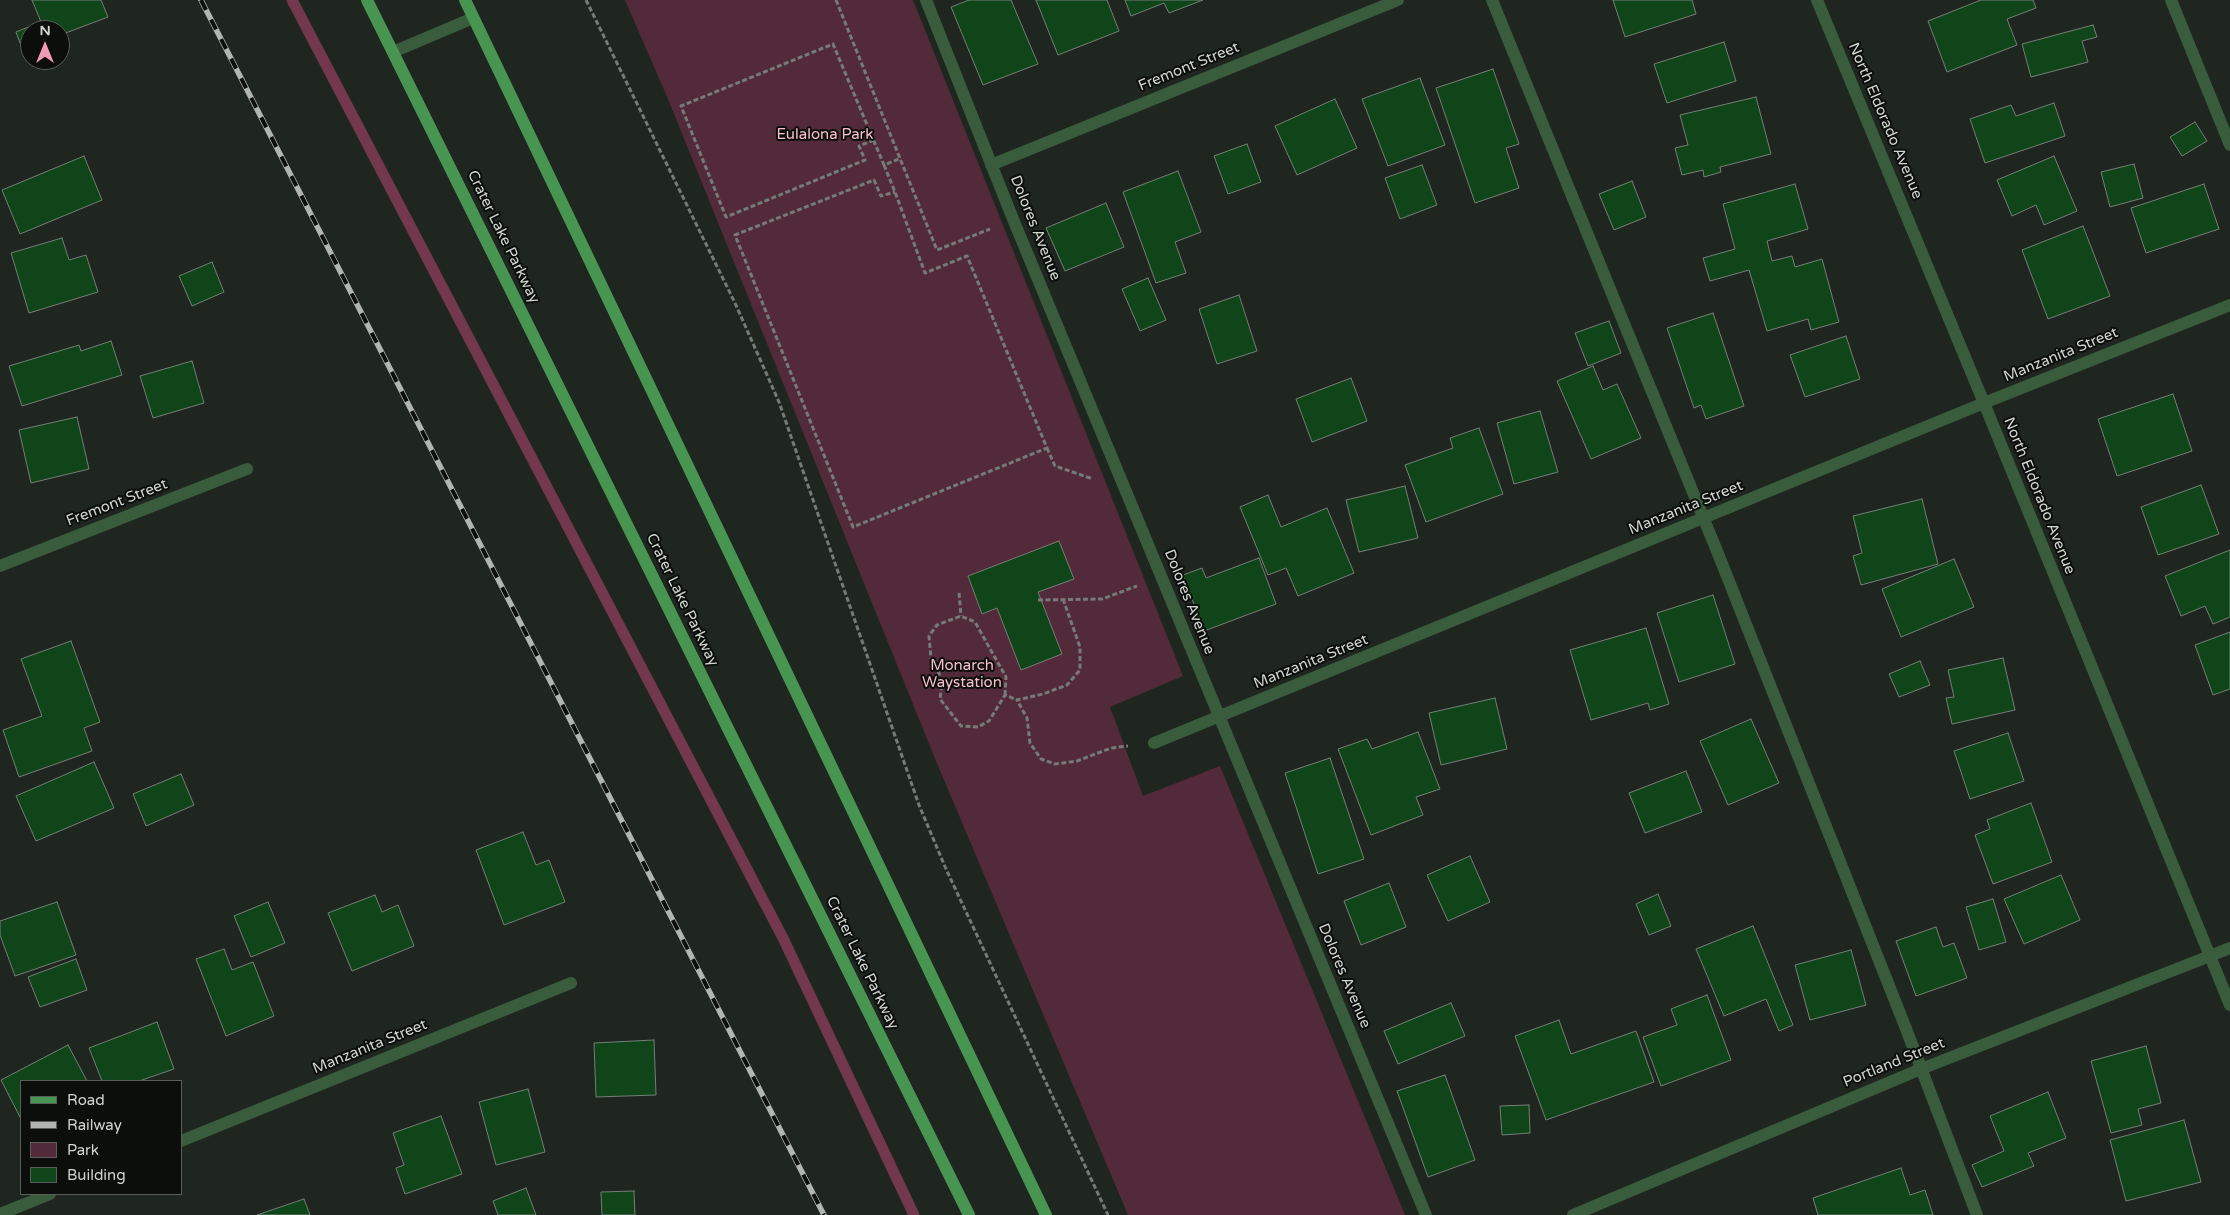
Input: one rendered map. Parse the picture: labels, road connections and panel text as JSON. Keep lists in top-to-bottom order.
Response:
{
  "streets": {
    "main road": ["Crater Lake Parkway"],
    "street": [
      "Fremont Street",
      "North Eldorado Avenue",
      "Dolores Avenue",
      "Manzanita Street",
      "Portland Street"
    ]
  },
  "crossings": [
    ["Fremont Street", "Dolores Avenue"],
    ["North Eldorado Avenue", "Manzanita Street"],
    ["North Eldorado Avenue", "Portland Street"],
    ["Dolores Avenue", "Manzanita Street"]
  ],
  "parks": ["Eulalona Park", "Monarch Waystation"],
  "legend": [
    "Road",
    "Railway",
    "Park",
    "Building"
  ],
  "north": "top"
}
